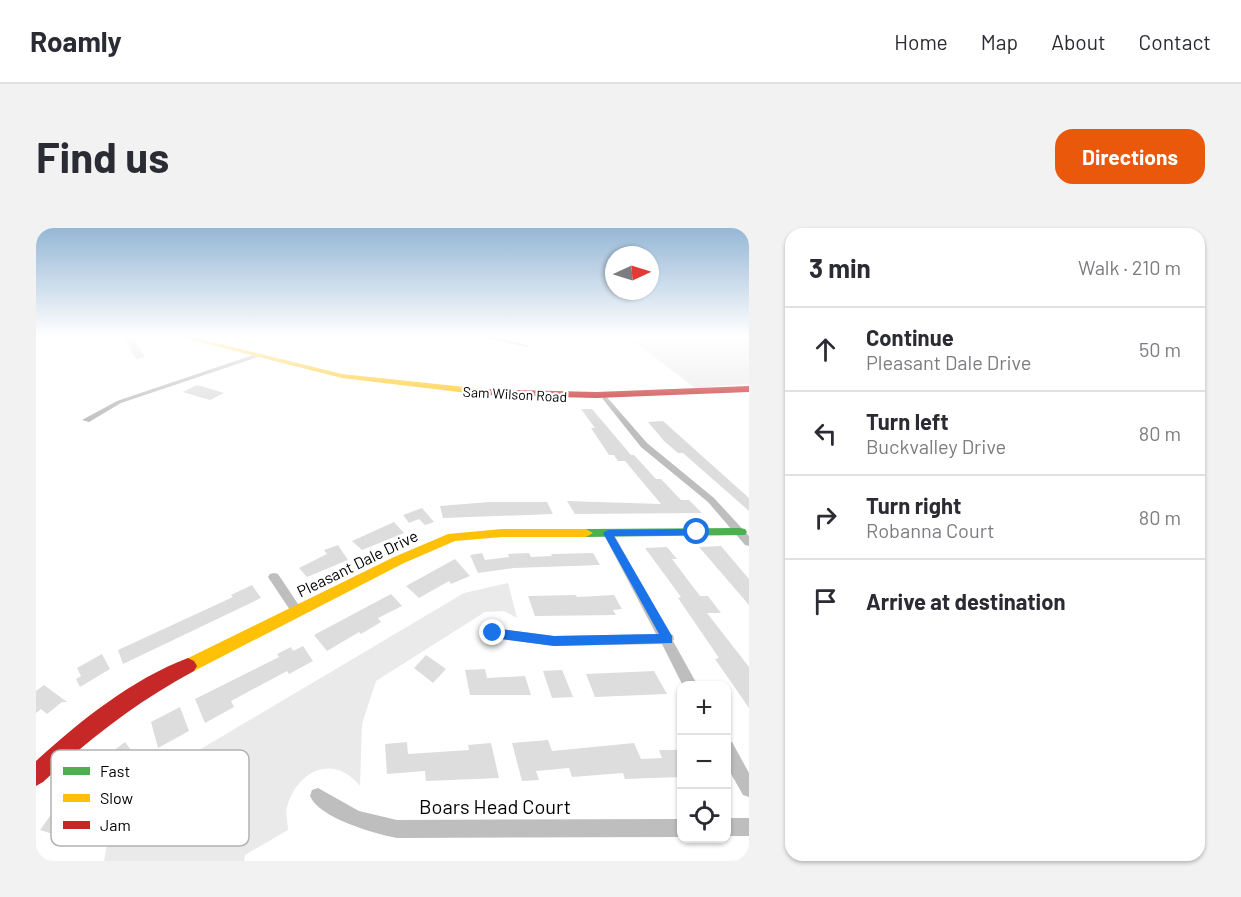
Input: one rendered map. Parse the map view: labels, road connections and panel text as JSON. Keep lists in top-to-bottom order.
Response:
{
  "streets": {
    "street": ["Sam Wilson Road", "Pleasant Dale Drive", "Boars Head Court"]
  },
  "legend": ["Fast", "Slow", "Jam"],
  "north": "right",
  "page": {
    "header": "Roamly",
    "nav": [
      "Home",
      "Map",
      "About",
      "Contact"
    ],
    "buttons": "Directions",
    "title": "Find us",
    "heading": ["3 min", "Walk · 210 m"],
    "list": [
      ["Continue", "Pleasant Dale Drive", "50 m"],
      ["Turn left", "Buckvalley Drive", "80 m"],
      ["Turn right", "Robanna Court", "80 m"],
      "Arrive at destination"
    ],
    "map_buttons": ["+", "−"]
  }
}
